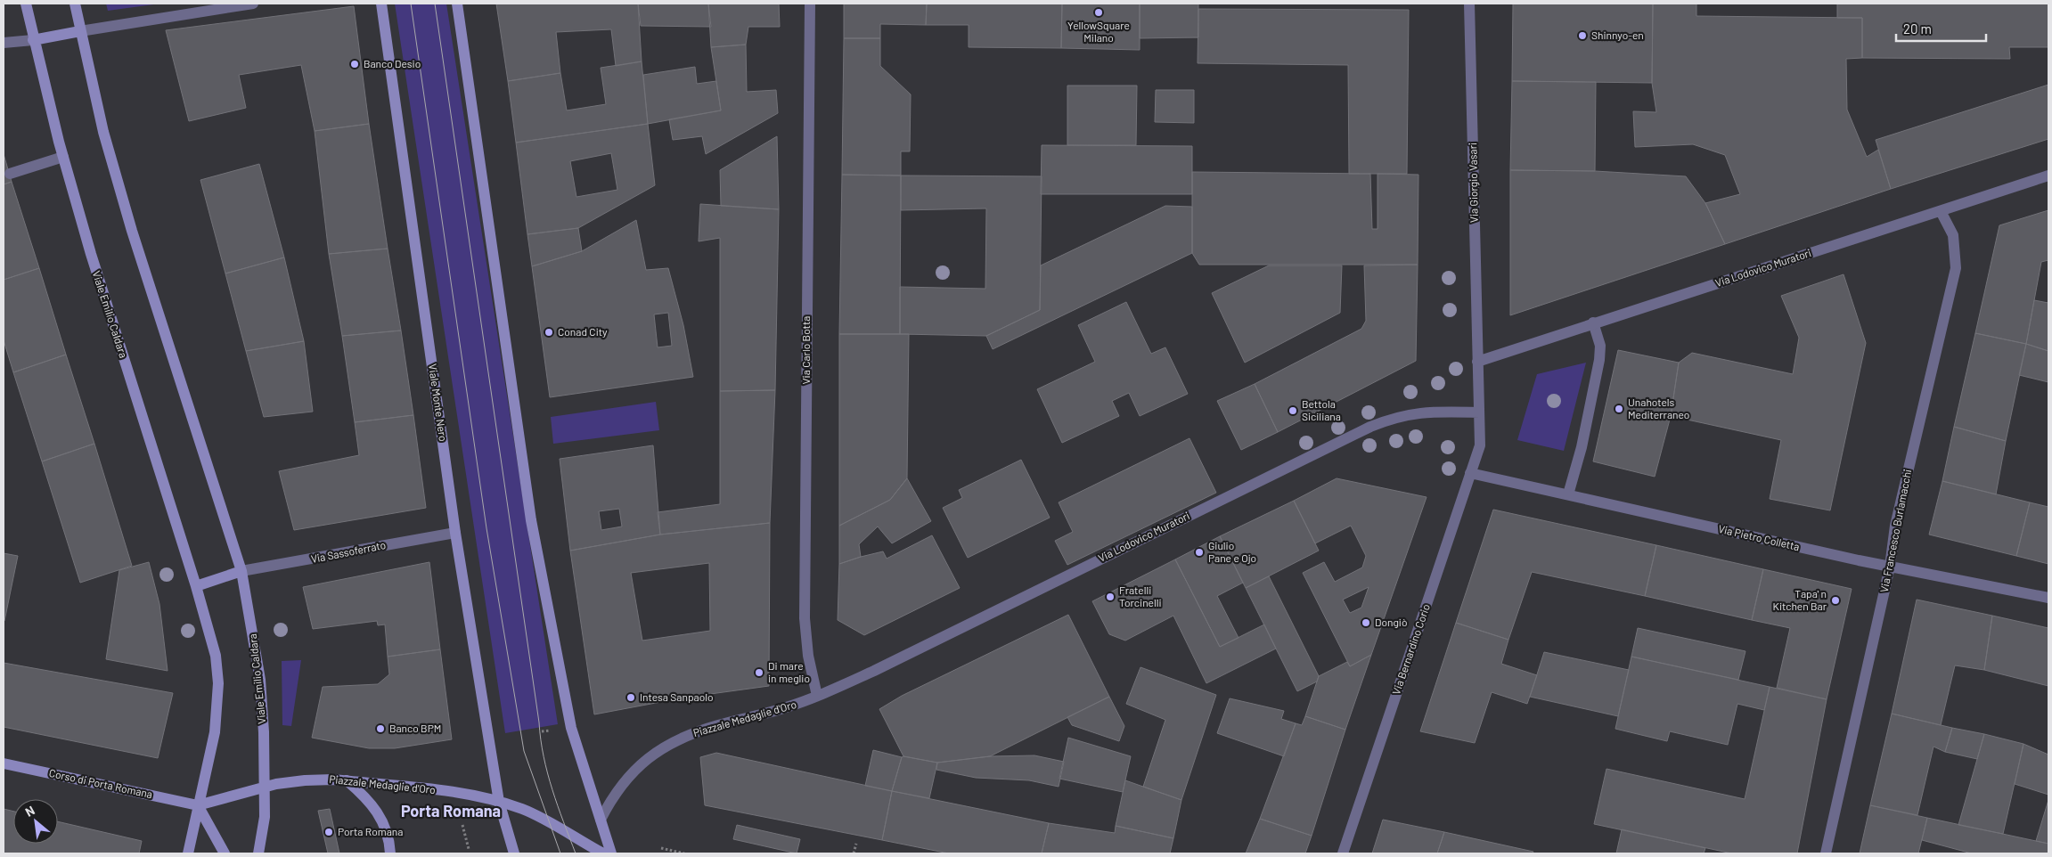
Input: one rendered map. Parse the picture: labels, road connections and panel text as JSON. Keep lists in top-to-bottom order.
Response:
{
  "streets": {
    "main road": [
      "Viale Emilio Caldara",
      "Viale Monte Nero",
      "Piazzale Medaglie d'Oro",
      "Corso di Porta Romana"
    ],
    "street": [
      "Via Giorgio Vasari",
      "Via Lodovico Muratori",
      "Via Carlo Botta",
      "Via Francesco Burlamacchi",
      "Via Pietro Colletta",
      "Via Sassoferrato",
      "Via Bernardino Corio"
    ]
  },
  "crossings": [
    ["Via Giorgio Vasari", "Via Lodovico Muratori"],
    ["Via Lodovico Muratori", "Via Carlo Botta"],
    ["Via Lodovico Muratori", "Via Francesco Burlamacchi"],
    ["Via Lodovico Muratori", "Via Bernardino Corio"],
    ["Via Lodovico Muratori", "Piazzale Medaglie d'Oro"],
    ["Viale Emilio Caldara", "Via Sassoferrato"],
    ["Viale Emilio Caldara", "Piazzale Medaglie d'Oro"],
    ["Viale Emilio Caldara", "Corso di Porta Romana"],
    ["Via Carlo Botta", "Piazzale Medaglie d'Oro"],
    ["Viale Monte Nero", "Via Sassoferrato"],
    ["Viale Monte Nero", "Piazzale Medaglie d'Oro"],
    ["Via Francesco Burlamacchi", "Via Pietro Colletta"],
    ["Via Pietro Colletta", "Via Bernardino Corio"],
    ["Piazzale Medaglie d'Oro", "Corso di Porta Romana"]
  ],
  "districts": ["Porta Romana"],
  "places": [
    "YellowSquare Milano",
    "Shinnyo-en",
    "Banco Desio",
    "Conad City",
    "Unahotels Mediterraneo",
    "Bettola Siciliana",
    "Giulio Pane e Ojo",
    "Fratelli Torcinelli",
    "Tapa' n Kitchen Bar",
    "Dongiò",
    "Di mare in meglio",
    "Intesa Sanpaolo",
    "Banco BPM",
    "Porta Romana"
  ],
  "scale_bar": "20 m",
  "north": "top left"
}
